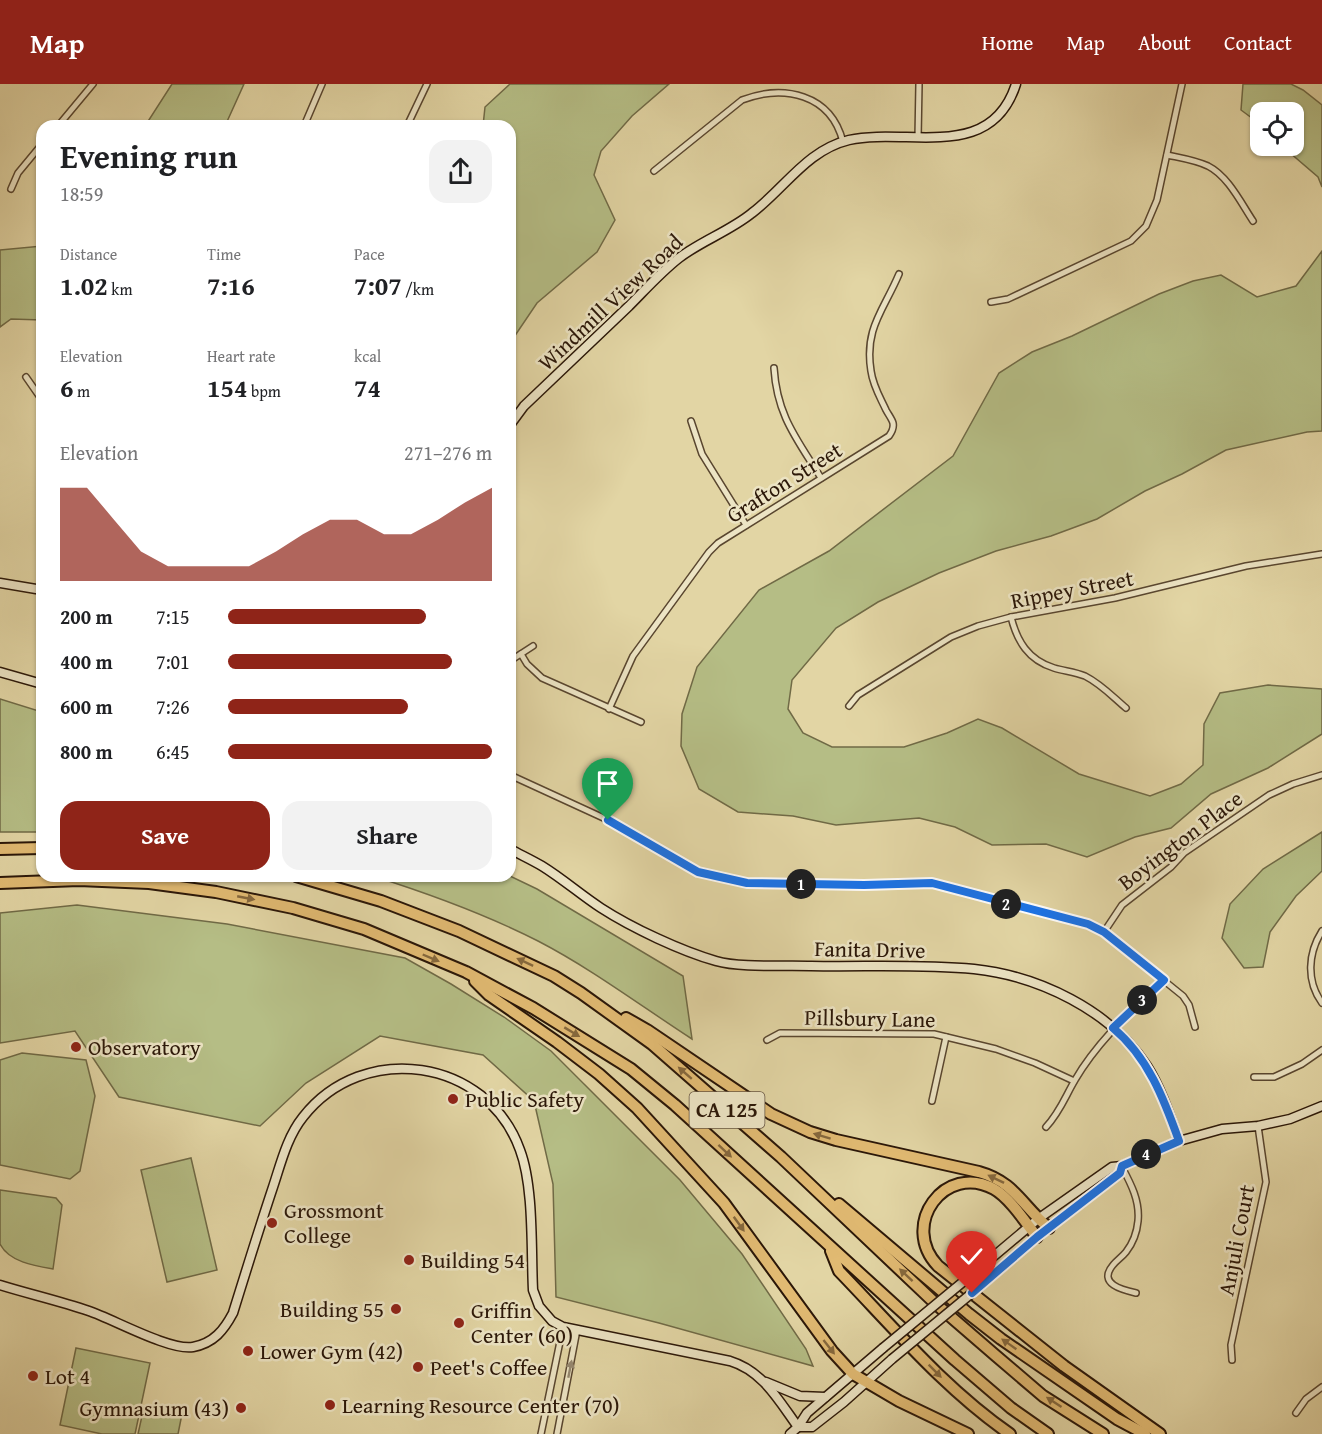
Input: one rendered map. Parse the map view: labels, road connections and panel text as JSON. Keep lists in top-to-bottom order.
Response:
{
  "streets": {
    "highway": ["CA 125"],
    "street": [
      "Windmill View Road",
      "Grafton Street",
      "Rippey Street",
      "Boyington Place",
      "Fanita Drive",
      "Pillsbury Lane",
      "Anjuli Court"
    ]
  },
  "places": [
    "Observatory",
    "Public Safety",
    "Grossmont College",
    "Building 54",
    "Building 55",
    "Griffin Center (60)",
    "Lower Gym (42)",
    "Peet's Coffee",
    "Lot 4",
    "Learning Resource Center (70)",
    "Gymnasium (43)"
  ],
  "page": {
    "header": "Map",
    "nav": [
      "Home",
      "Map",
      "About",
      "Contact"
    ],
    "heading": ["Evening run", "18:59"],
    "stats": [
      ["Distance", "1.02 km"],
      ["Time", "7:16"],
      ["Pace", "7:07 /km"],
      ["Elevation", "6 m"],
      ["Heart rate", "154 bpm"],
      ["kcal", "74"]
    ],
    "chart": ["Elevation", "271–276 m"],
    "list": [
      {
        "name": "200 m",
        "note": "7:15"
      },
      {
        "name": "400 m",
        "note": "7:01"
      },
      {
        "name": "600 m",
        "note": "7:26"
      },
      {
        "name": "800 m",
        "note": "6:45"
      }
    ],
    "buttons": ["Save", "Share"],
    "pins": [
      "1",
      "2",
      "3",
      "4"
    ]
  }
}
